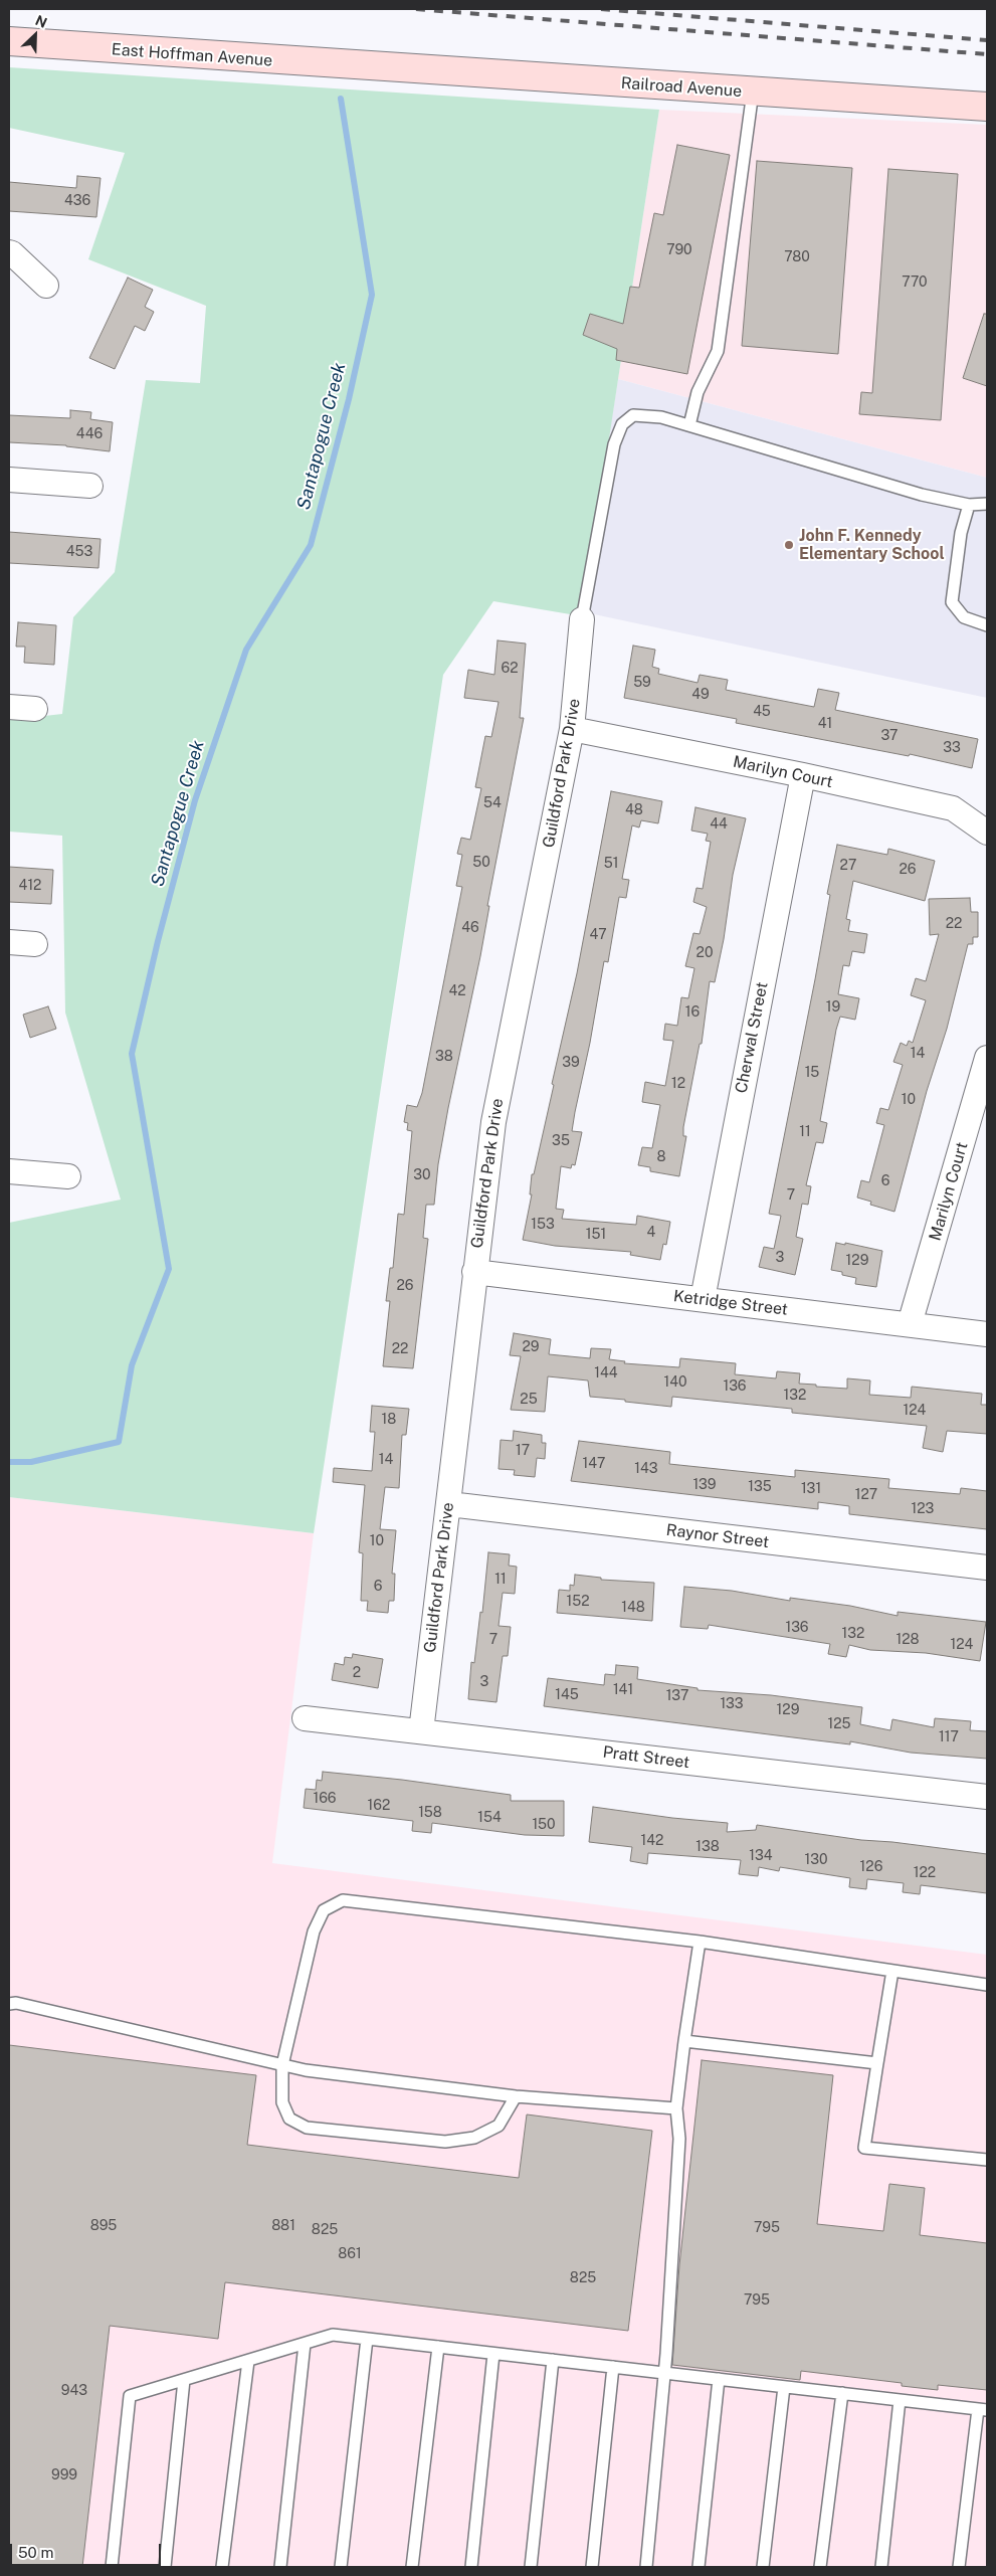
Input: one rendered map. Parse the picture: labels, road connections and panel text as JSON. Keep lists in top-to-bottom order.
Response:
{
  "streets": {
    "main road": ["East Hoffman Avenue", "Railroad Avenue"],
    "street": [
      "Marilyn Court",
      "Guildford Park Drive",
      "Cherwal Street",
      "Ketridge Street",
      "Raynor Street",
      "Pratt Street"
    ]
  },
  "crossings": [
    ["East Hoffman Avenue", "Railroad Avenue"],
    ["Marilyn Court", "Guildford Park Drive"],
    ["Marilyn Court", "Cherwal Street"],
    ["Marilyn Court", "Ketridge Street"],
    ["Guildford Park Drive", "Ketridge Street"],
    ["Guildford Park Drive", "Raynor Street"],
    ["Guildford Park Drive", "Pratt Street"],
    ["Cherwal Street", "Ketridge Street"]
  ],
  "water": ["Santapogue Creek"],
  "places": ["John F. Kennedy Elementary School"],
  "house_numbers": [
    "436",
    "790",
    "780",
    "770",
    "446",
    "453",
    "62",
    "59",
    "49",
    "45",
    "41",
    "37",
    "33",
    "54",
    "48",
    "44",
    "50",
    "51",
    "27",
    "26",
    "412",
    "22",
    "46",
    "47",
    "20",
    "42",
    "19",
    "16",
    "14",
    "38",
    "39",
    "15",
    "12",
    "10",
    "11",
    "35",
    "8",
    "30",
    "6",
    "7",
    "153",
    "4",
    "151",
    "3",
    "129",
    "26",
    "29",
    "22",
    "144",
    "140",
    "136",
    "132",
    "25",
    "124",
    "18",
    "17",
    "14",
    "147",
    "143",
    "139",
    "135",
    "131",
    "127",
    "123",
    "10",
    "11",
    "6",
    "152",
    "148",
    "136",
    "132",
    "7",
    "128",
    "124",
    "2",
    "3",
    "141",
    "145",
    "137",
    "133",
    "129",
    "125",
    "117",
    "166",
    "162",
    "158",
    "154",
    "150",
    "142",
    "138",
    "134",
    "130",
    "126",
    "122",
    "895",
    "881",
    "795",
    "825",
    "861",
    "825",
    "795",
    "943",
    "999"
  ],
  "scale_bar": "50 m",
  "north": "top right"
}
